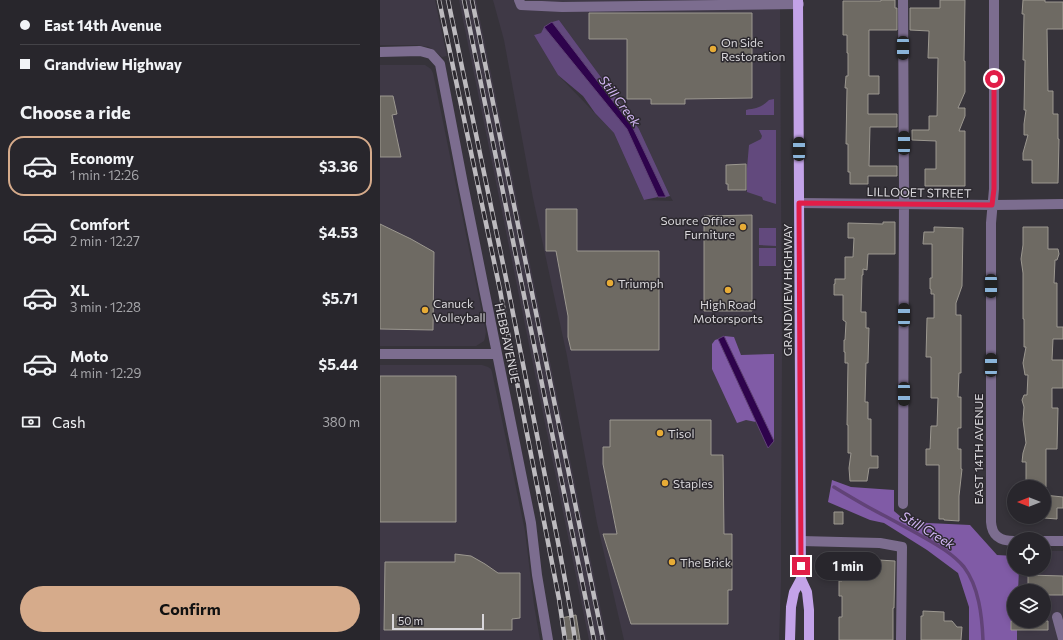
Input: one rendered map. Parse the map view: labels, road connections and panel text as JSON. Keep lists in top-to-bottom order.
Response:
{
  "streets": {
    "main road": ["GRANDVIEW HIGHWAY"],
    "street": ["LILLOOET STREET", "HEBB AVENUE", "EAST 14TH AVENUE"]
  },
  "crossings": [
    ["LILLOOET STREET", "GRANDVIEW HIGHWAY"],
    ["LILLOOET STREET", "EAST 14TH AVENUE"]
  ],
  "water": ["Still Creek"],
  "places": [
    "On Side Restoration",
    "Source Office Furniture",
    "Triumph",
    "High Road Motorsports",
    "Canuck Volleyball",
    "Tisol",
    "Staples",
    "The Brick"
  ],
  "scale_bar": "50 m",
  "north": "left",
  "page": {
    "banner": ["East 14th Avenue", "Grandview Highway"],
    "heading": "Choose a ride",
    "list": [
      {
        "name": "Economy",
        "note": "1 min · 12:26",
        "value": "$3.36"
      },
      {
        "name": "Comfort",
        "note": "2 min · 12:27",
        "value": "$4.53"
      },
      {
        "name": "XL",
        "note": "3 min · 12:28",
        "value": "$5.71"
      },
      {
        "name": "Moto",
        "note": "4 min · 12:29",
        "value": "$5.44"
      }
    ],
    "pay": ["Cash", "380 m"],
    "bubble": "1 min",
    "buttons": "Confirm",
    "scale": "50 m"
  }
}
